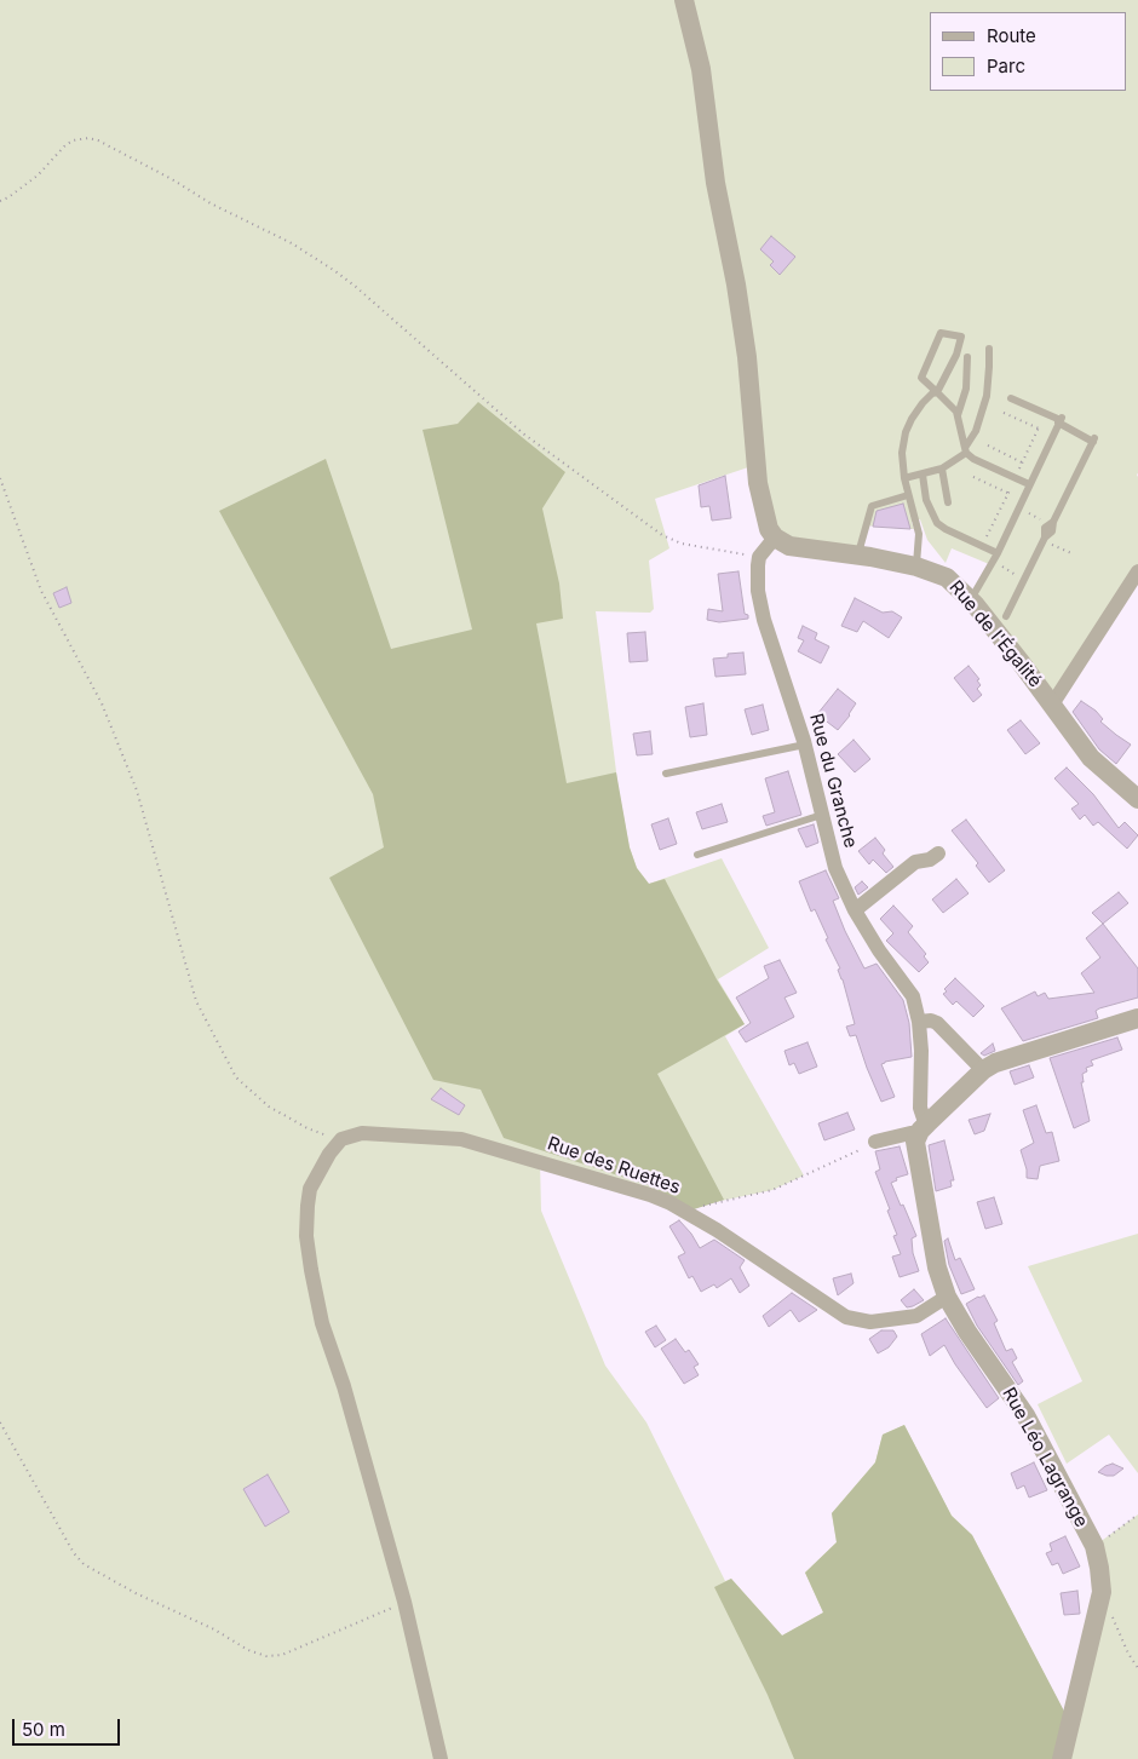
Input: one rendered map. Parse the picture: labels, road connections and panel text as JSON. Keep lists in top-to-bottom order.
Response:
{
  "streets": {
    "street": [
      "Rue de l'Égalité",
      "Rue du Granche",
      "Rue des Ruettes",
      "Rue Léo Lagrange"
    ]
  },
  "crossings": [
    ["Rue du Granche", "Rue Léo Lagrange"],
    ["Rue des Ruettes", "Rue Léo Lagrange"]
  ],
  "legend": ["Route", "Parc"],
  "scale_bar": "50 m"
}
